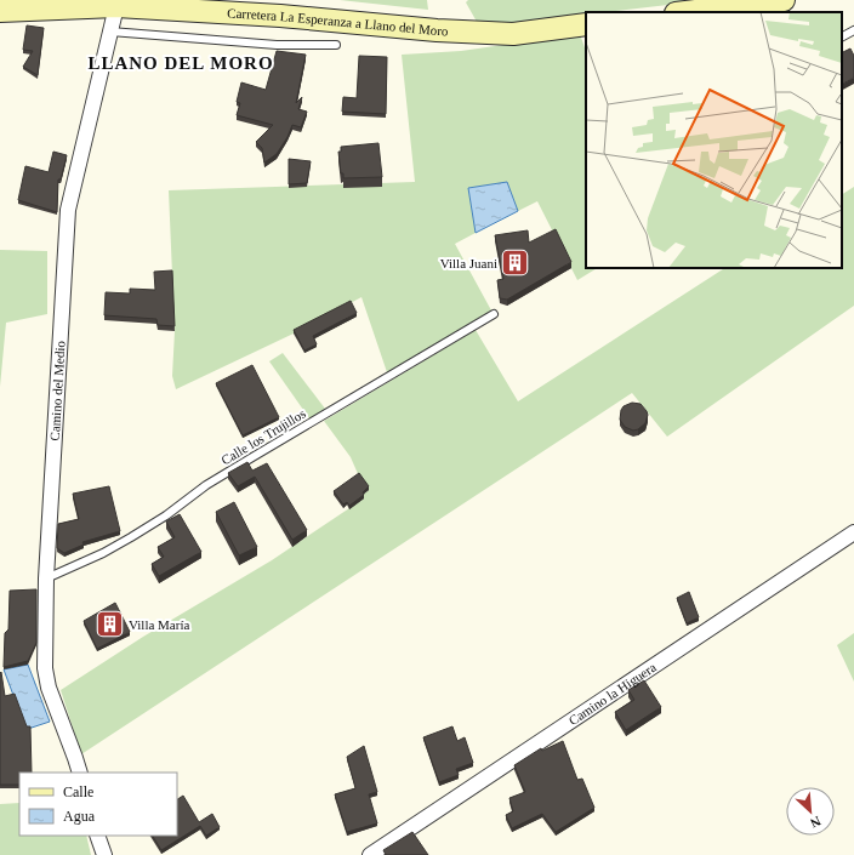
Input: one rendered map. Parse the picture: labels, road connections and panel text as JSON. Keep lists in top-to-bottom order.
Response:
{
  "streets": {
    "main road": ["Carretera La Esperanza a Llano del Moro"],
    "street": ["Camino del Medio", "Camino la Higuera"],
    "lane": ["Calle los Trujillos"]
  },
  "crossings": [
    ["Carretera La Esperanza a Llano del Moro", "Camino del Medio"],
    ["Camino del Medio", "Calle los Trujillos"]
  ],
  "districts": ["LLANO DEL MORO"],
  "places": {
    "building": ["Villa Juani", "Villa María"]
  },
  "legend": ["Calle", "Agua"],
  "north": "bottom right"
}
